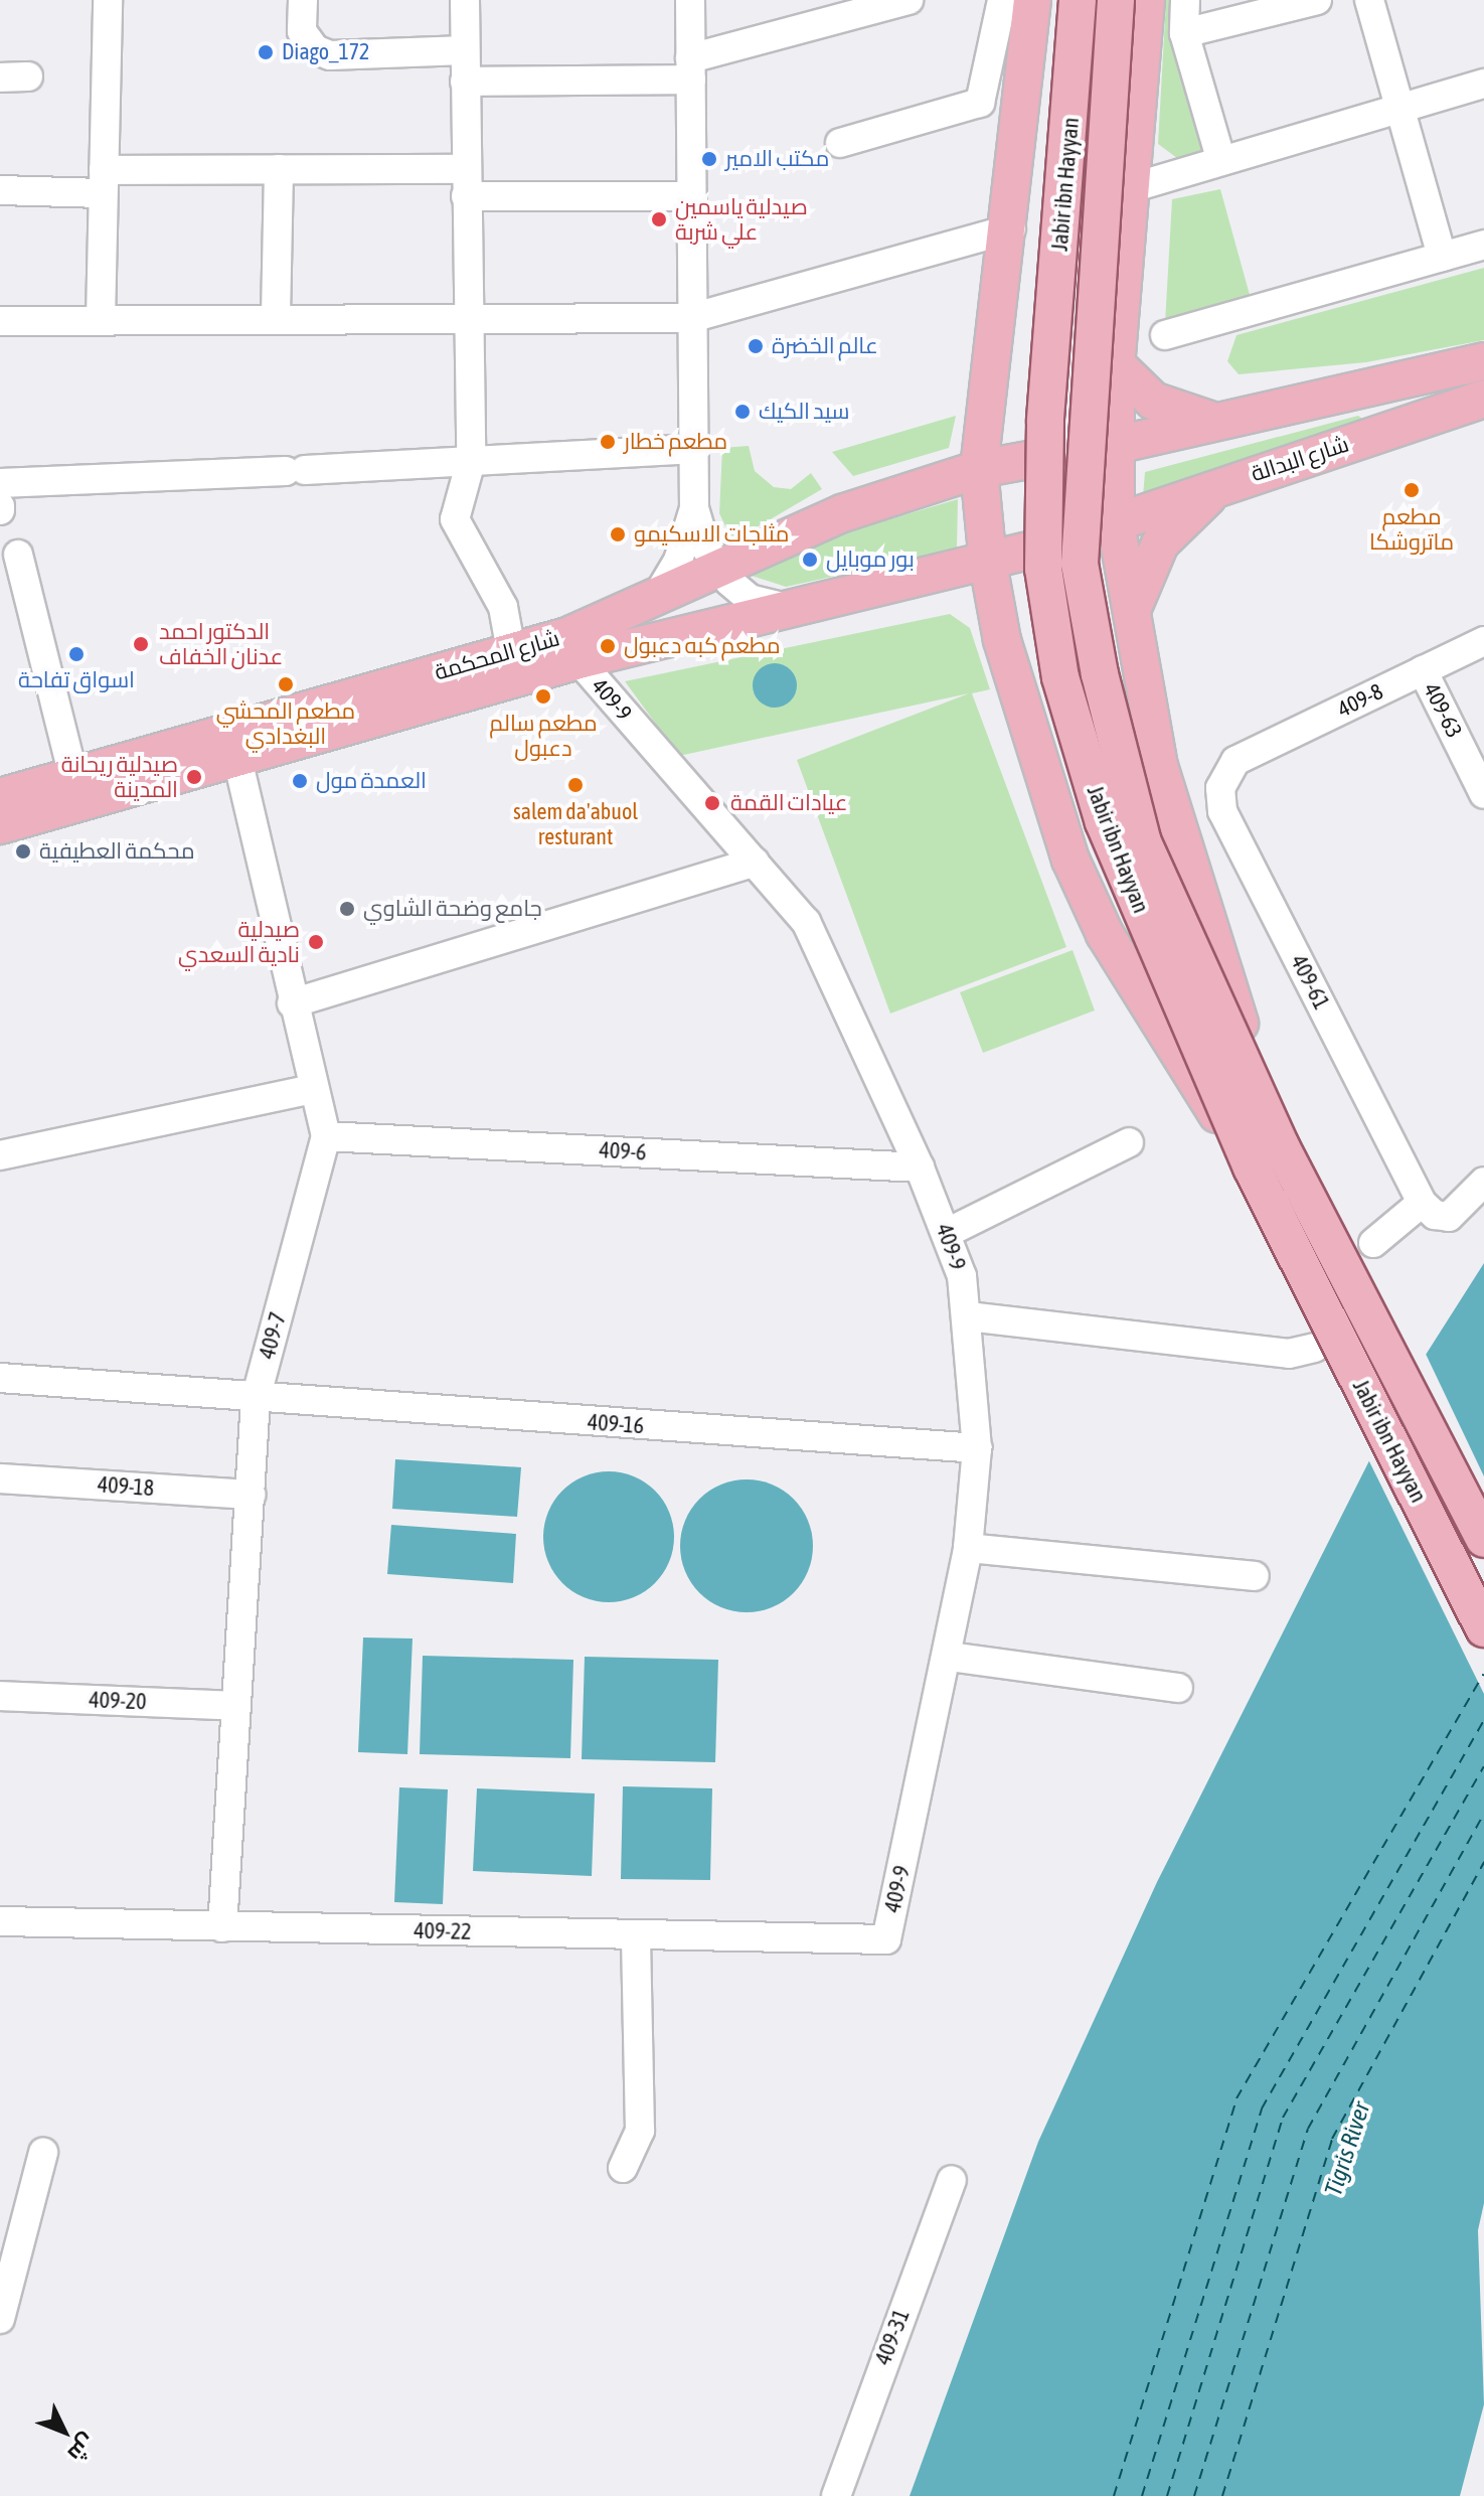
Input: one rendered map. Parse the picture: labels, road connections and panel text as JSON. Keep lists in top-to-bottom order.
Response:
{
  "streets": {
    "main road": ["Jabir ibn Hayyan", "شارع البدالة", "شارع المحكمة"],
    "street": [
      "409-9",
      "409-8",
      "409-63",
      "409-61",
      "409-6",
      "409-7",
      "409-16",
      "409-18",
      "409-20",
      "409-22",
      "409-31"
    ]
  },
  "crossings": [
    ["شارع المحكمة", "409-9"],
    ["409-9", "409-6"],
    ["409-9", "409-16"],
    ["409-9", "409-22"],
    ["409-8", "409-63"],
    ["409-8", "409-61"],
    ["409-6", "409-7"],
    ["409-7", "409-16"],
    ["409-7", "409-18"],
    ["409-7", "409-20"],
    ["409-7", "409-22"]
  ],
  "water": ["Tigris River"],
  "places": [
    "Diago_172",
    "مكتب الامير",
    "صيدلية ياسمين علي شربة",
    "عالم الخضرة",
    "سيد الكيك",
    "مطعم خطار",
    "مطعم ماتروشكا",
    "مثلجات الاسكيمو",
    "بور موبايل",
    "الدكتور احمد عدنان الخفاف",
    "مطعم كبه دعبول",
    "اسواق تفاحة",
    "مطعم المحشي البغدادي",
    "مطعم سالم دعبول",
    "صيدلية ريحانة المدينة",
    "العمدة مول",
    "salem da'abuol resturant",
    "عيادات القمة",
    "محكمة العطيفية",
    "جامع وضحة الشاوي",
    "صيدلية نادية السعدي"
  ],
  "north": "bottom right"
}
